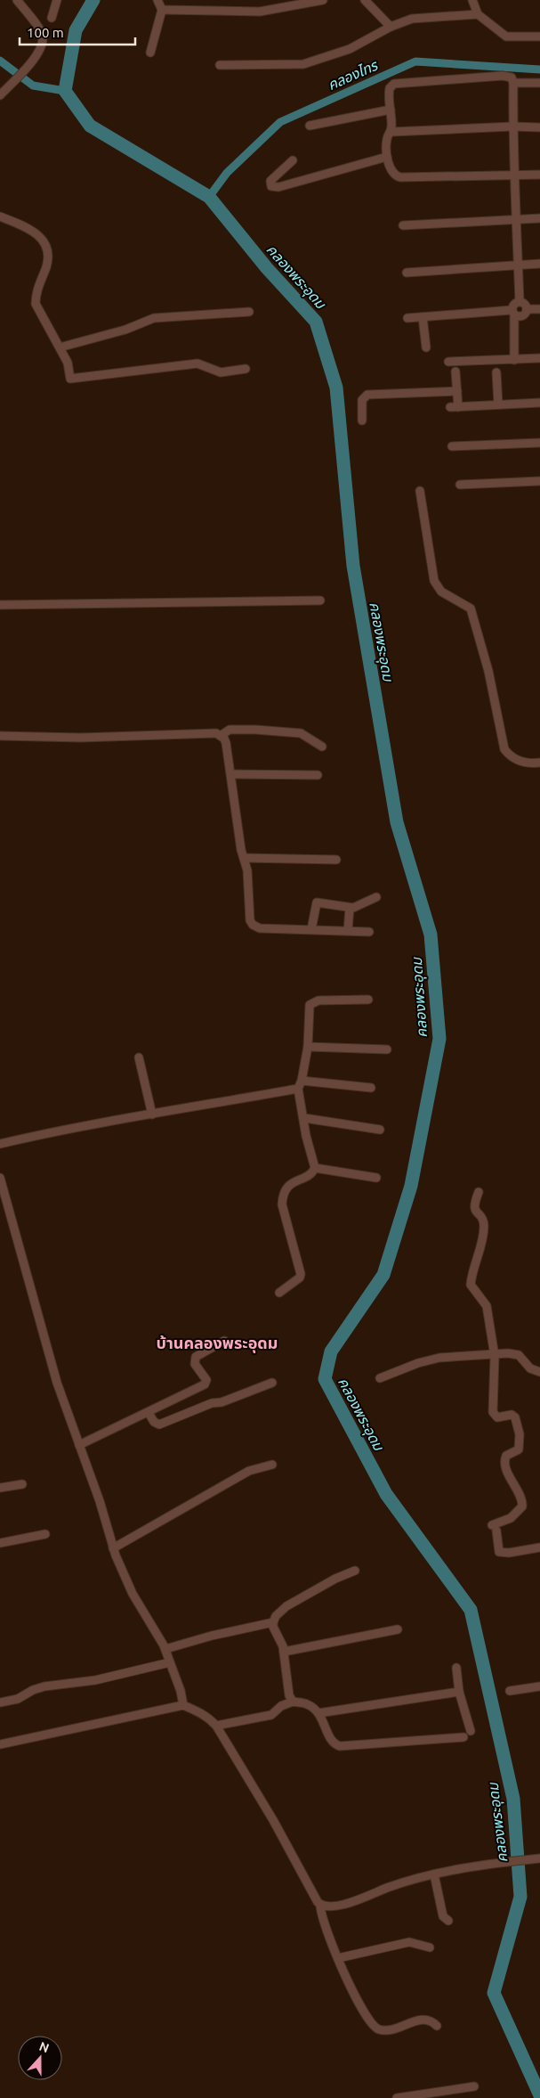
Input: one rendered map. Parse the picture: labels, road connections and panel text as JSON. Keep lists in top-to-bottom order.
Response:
{
  "districts": ["บ้านคลองพระอุดม"],
  "water": ["คลองไทร", "คลองพระอุดม"],
  "scale_bar": "100 m",
  "north": "top"
}
